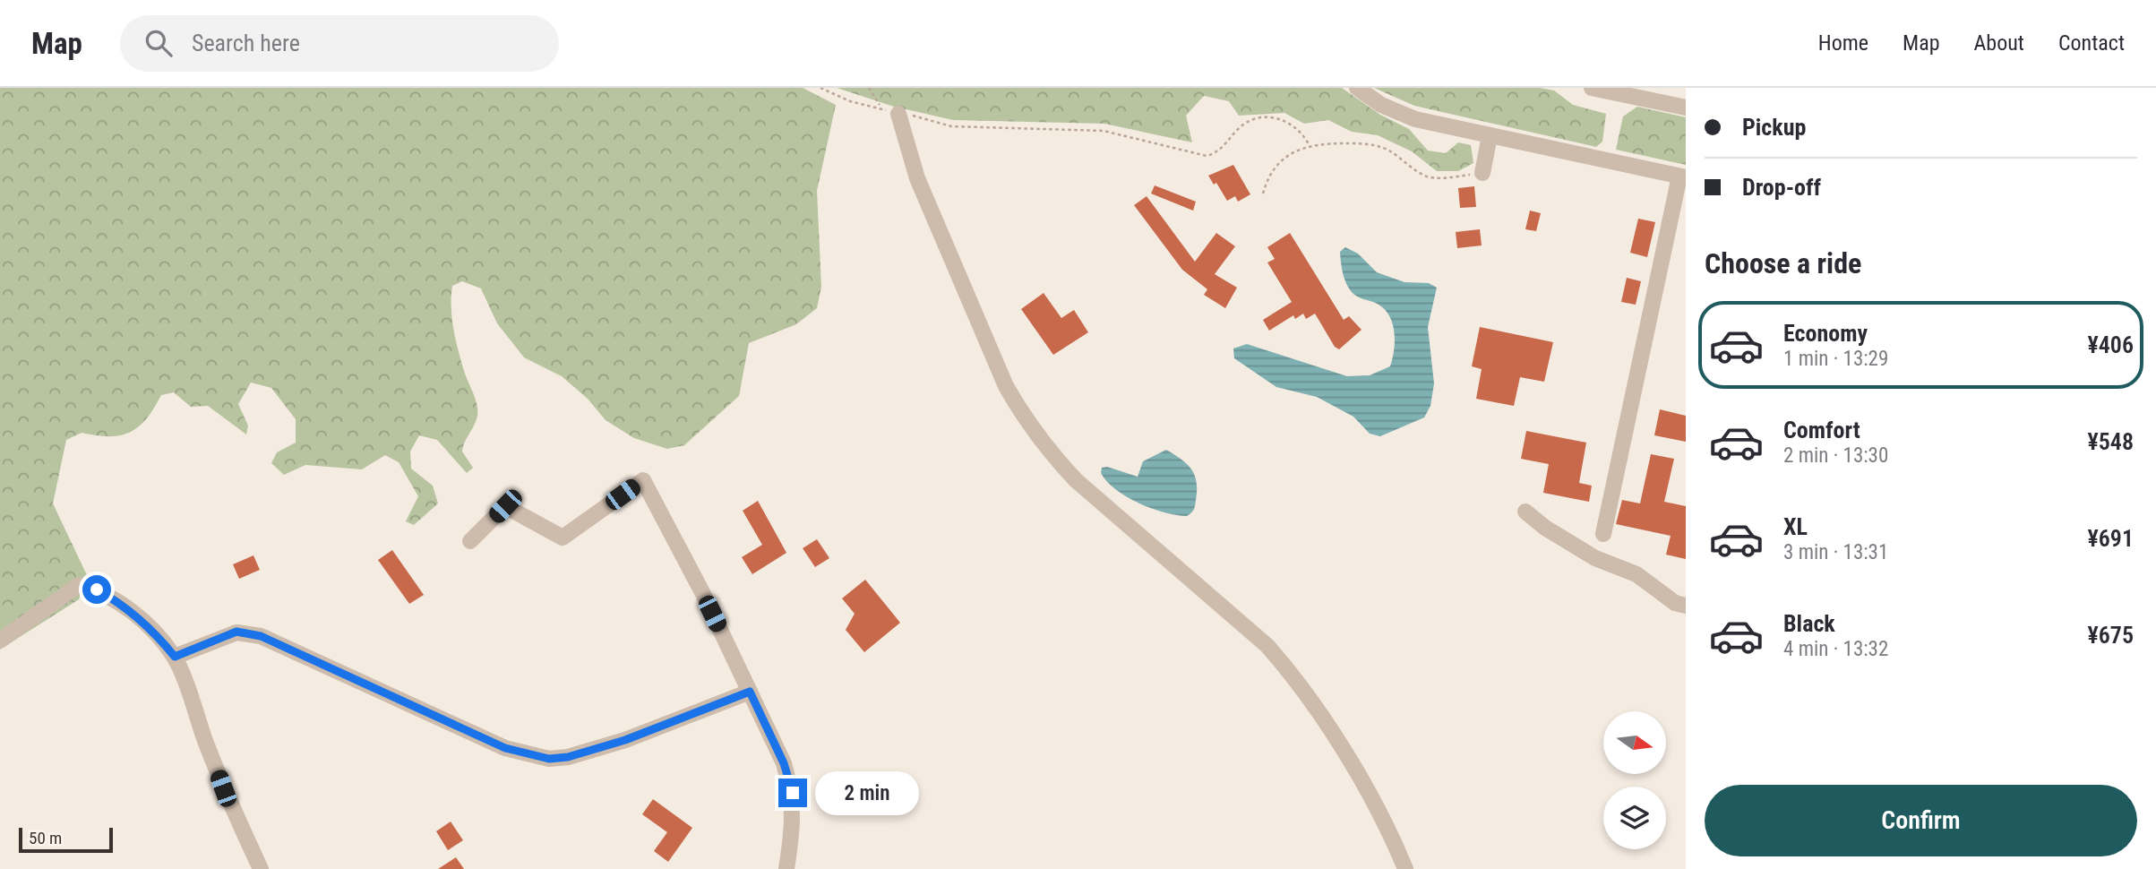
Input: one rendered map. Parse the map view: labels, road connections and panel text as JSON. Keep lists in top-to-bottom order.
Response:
{
  "scale_bar": "50 m",
  "north": "right",
  "page": {
    "header": "Map",
    "search": "Search here",
    "nav": [
      "Home",
      "Map",
      "About",
      "Contact"
    ],
    "banner": ["Pickup", "Drop-off"],
    "heading": "Choose a ride",
    "list": [
      {
        "name": "Economy",
        "note": "1 min · 13:29",
        "value": "¥406"
      },
      {
        "name": "Comfort",
        "note": "2 min · 13:30",
        "value": "¥548"
      },
      {
        "name": "XL",
        "note": "3 min · 13:31",
        "value": "¥691"
      },
      {
        "name": "Black",
        "note": "4 min · 13:32",
        "value": "¥675"
      }
    ],
    "bubble": "2 min",
    "buttons": "Confirm",
    "scale": "50 m"
  }
}
